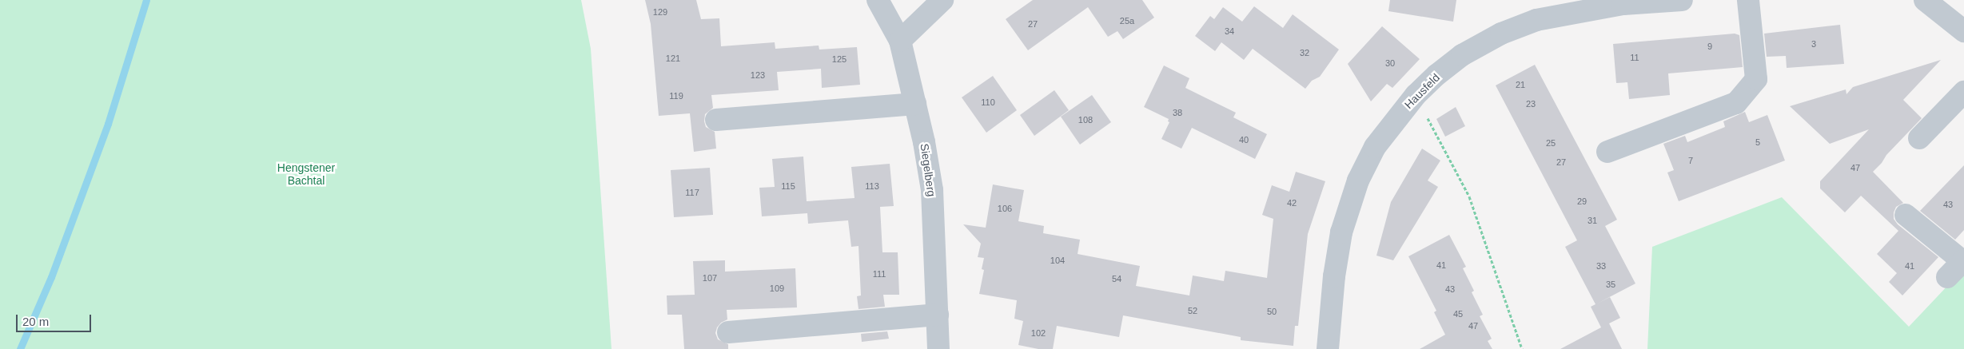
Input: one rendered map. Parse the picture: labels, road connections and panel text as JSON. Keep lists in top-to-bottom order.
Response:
{
  "streets": {
    "street": ["Hausfeld", "Siegelberg"]
  },
  "parks": ["Hengstener Bachtal"],
  "house_numbers": [
    "129",
    "25a",
    "27",
    "34",
    "3",
    "9",
    "32",
    "11",
    "121",
    "125",
    "30",
    "123",
    "21",
    "119",
    "110",
    "23",
    "38",
    "108",
    "40",
    "5",
    "25",
    "7",
    "27",
    "47",
    "115",
    "113",
    "117",
    "29",
    "42",
    "43",
    "106",
    "31",
    "104",
    "41",
    "33",
    "41",
    "111",
    "107",
    "54",
    "35",
    "109",
    "43",
    "52",
    "50",
    "45",
    "47",
    "102"
  ],
  "scale_bar": "20 m"
}
